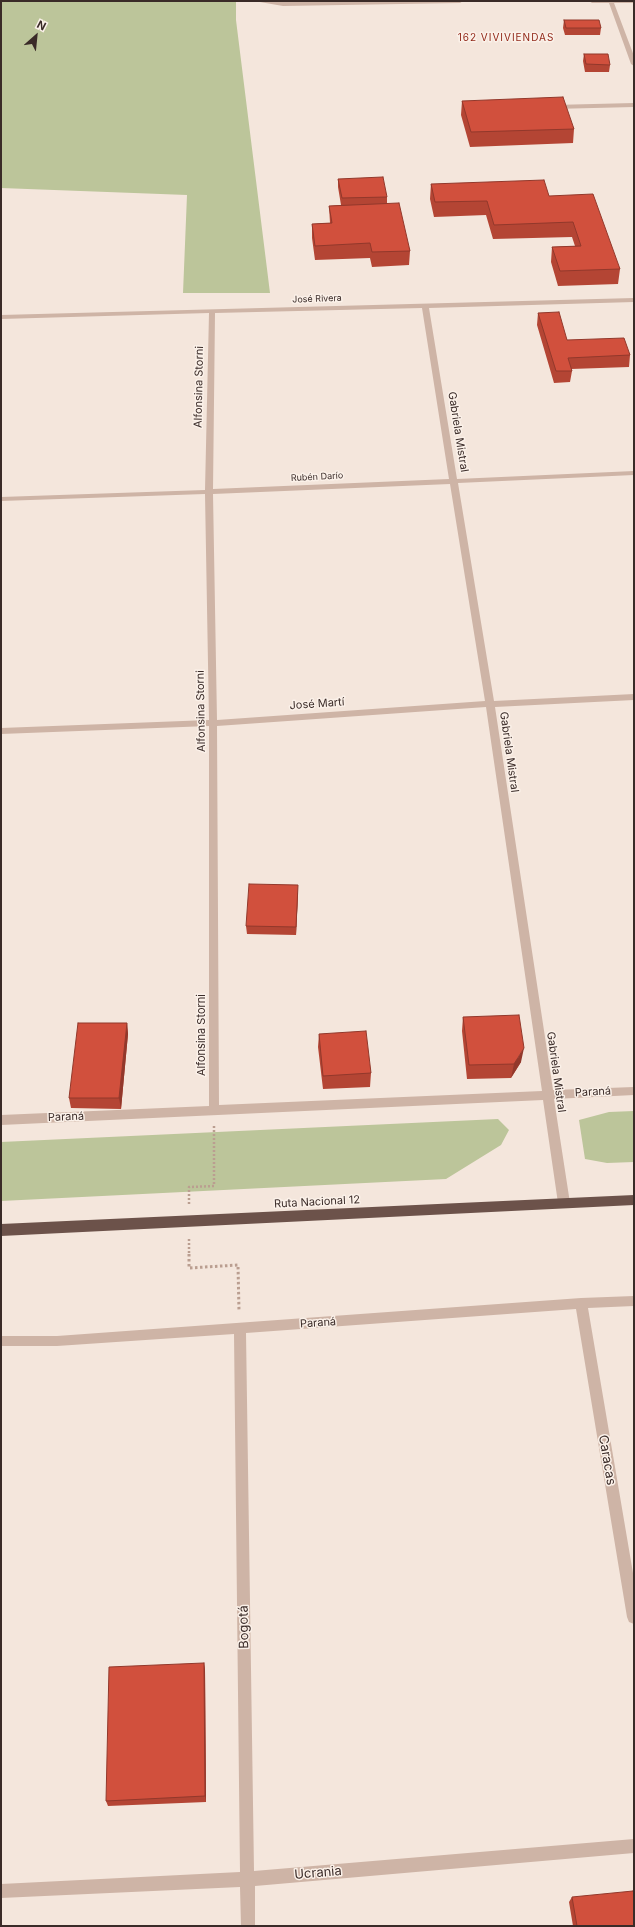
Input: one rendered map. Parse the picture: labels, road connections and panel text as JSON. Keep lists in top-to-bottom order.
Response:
{
  "streets": {
    "highway": ["Ruta Nacional 12"],
    "street": [
      "José Rivera",
      "Alfonsina Storni",
      "Gabriela Mistral",
      "Rubén Darío",
      "José Martí",
      "Paraná",
      "Caracas",
      "Bogotá",
      "Ucrania"
    ]
  },
  "crossings": [
    ["José Rivera", "Alfonsina Storni"],
    ["José Rivera", "Gabriela Mistral"],
    ["Alfonsina Storni", "Rubén Darío"],
    ["Alfonsina Storni", "José Martí"],
    ["Alfonsina Storni", "Paraná"],
    ["Gabriela Mistral", "Rubén Darío"],
    ["Gabriela Mistral", "José Martí"],
    ["Gabriela Mistral", "Paraná"],
    ["Gabriela Mistral", "Ruta Nacional 12"],
    ["Paraná", "Caracas"],
    ["Paraná", "Bogotá"],
    ["Bogotá", "Ucrania"]
  ],
  "districts": ["162 VIVIVIENDAS"],
  "north": "top right"
}
